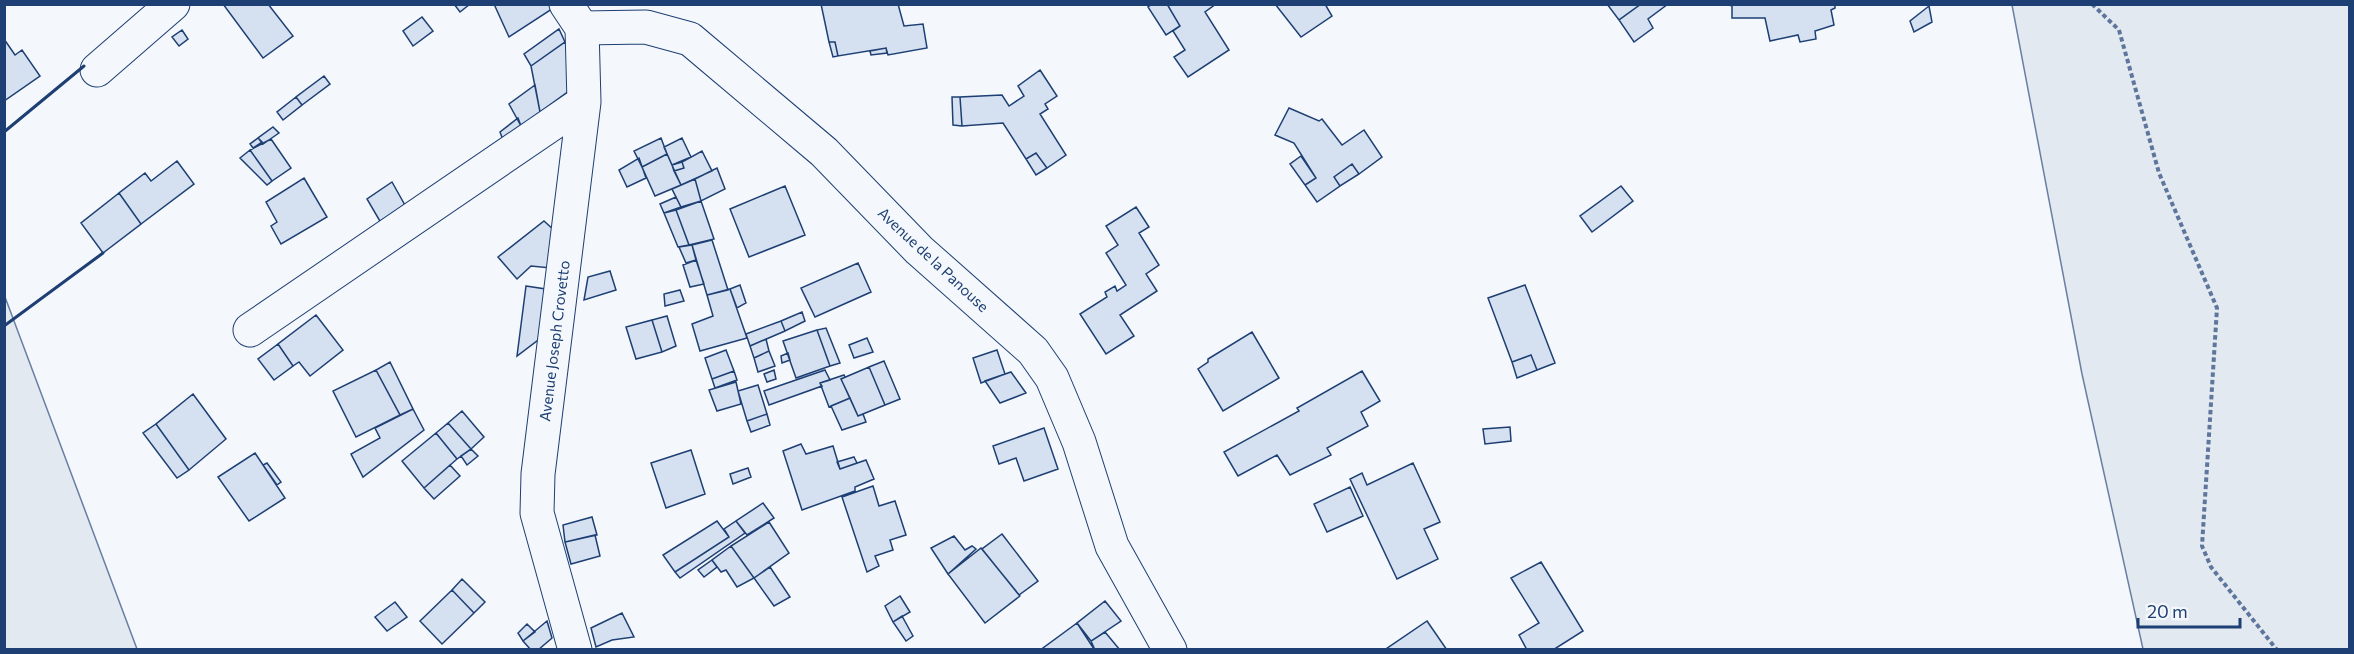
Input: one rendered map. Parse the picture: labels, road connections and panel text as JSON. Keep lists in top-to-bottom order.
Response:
{
  "streets": {
    "street": ["Avenue de la Panouse", "Avenue Joseph Crovetto"]
  },
  "crossings": [
    ["Avenue de la Panouse", "Avenue Joseph Crovetto"]
  ],
  "scale_bar": "20 m"
}
